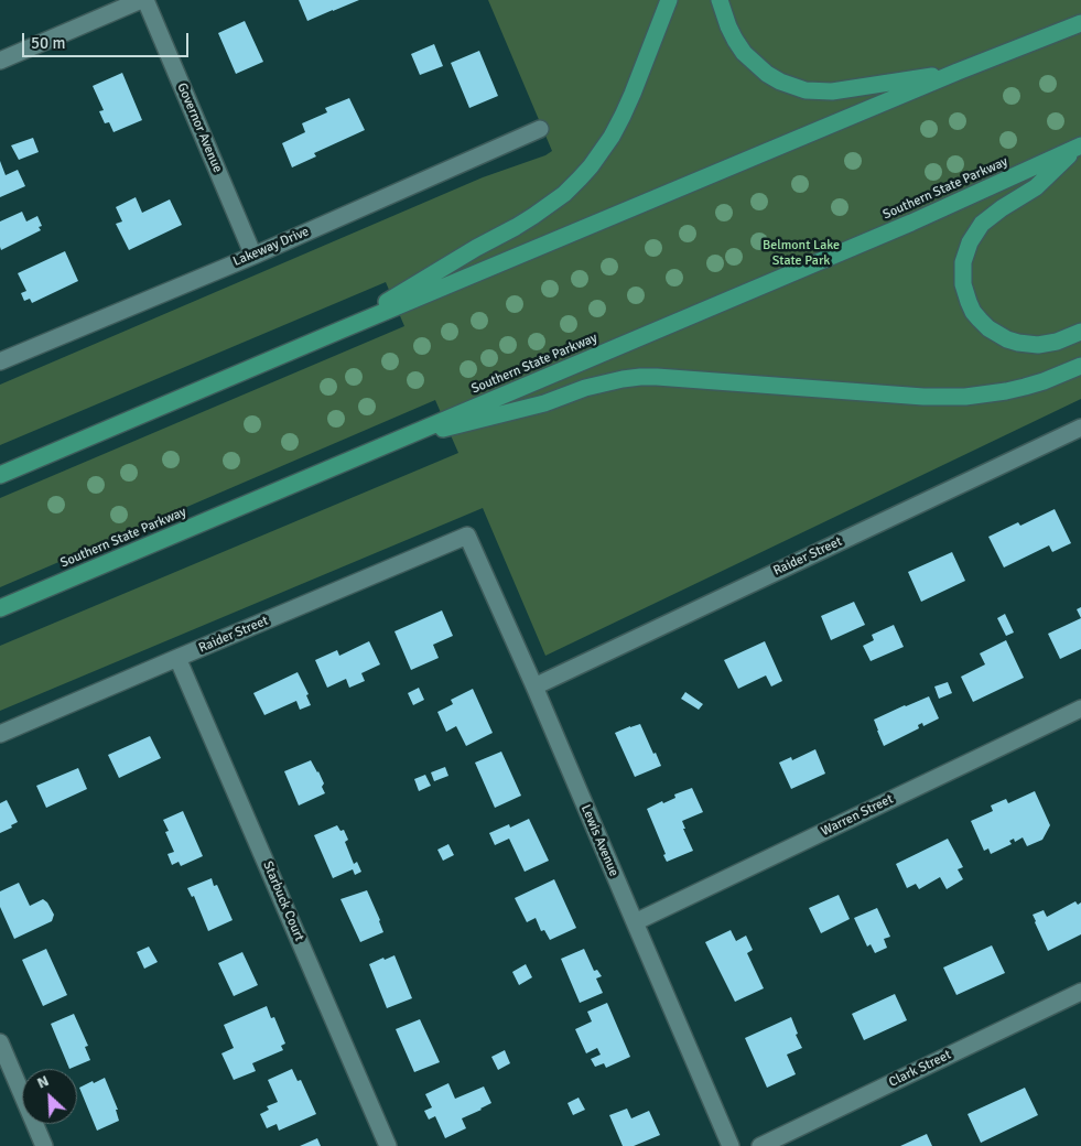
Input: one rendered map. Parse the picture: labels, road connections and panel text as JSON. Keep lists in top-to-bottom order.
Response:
{
  "streets": {
    "highway": ["Southern State Parkway"],
    "street": [
      "Governor Avenue",
      "Lakeway Drive",
      "Raider Street",
      "Warren Street",
      "Lewis Avenue",
      "Starbuck Court",
      "Clark Street"
    ]
  },
  "crossings": [
    ["Governor Avenue", "Lakeway Drive"],
    ["Raider Street", "Lewis Avenue"],
    ["Raider Street", "Starbuck Court"],
    ["Warren Street", "Lewis Avenue"]
  ],
  "parks": ["Belmont Lake State Park"],
  "scale_bar": "50 m",
  "north": "top left"
}
